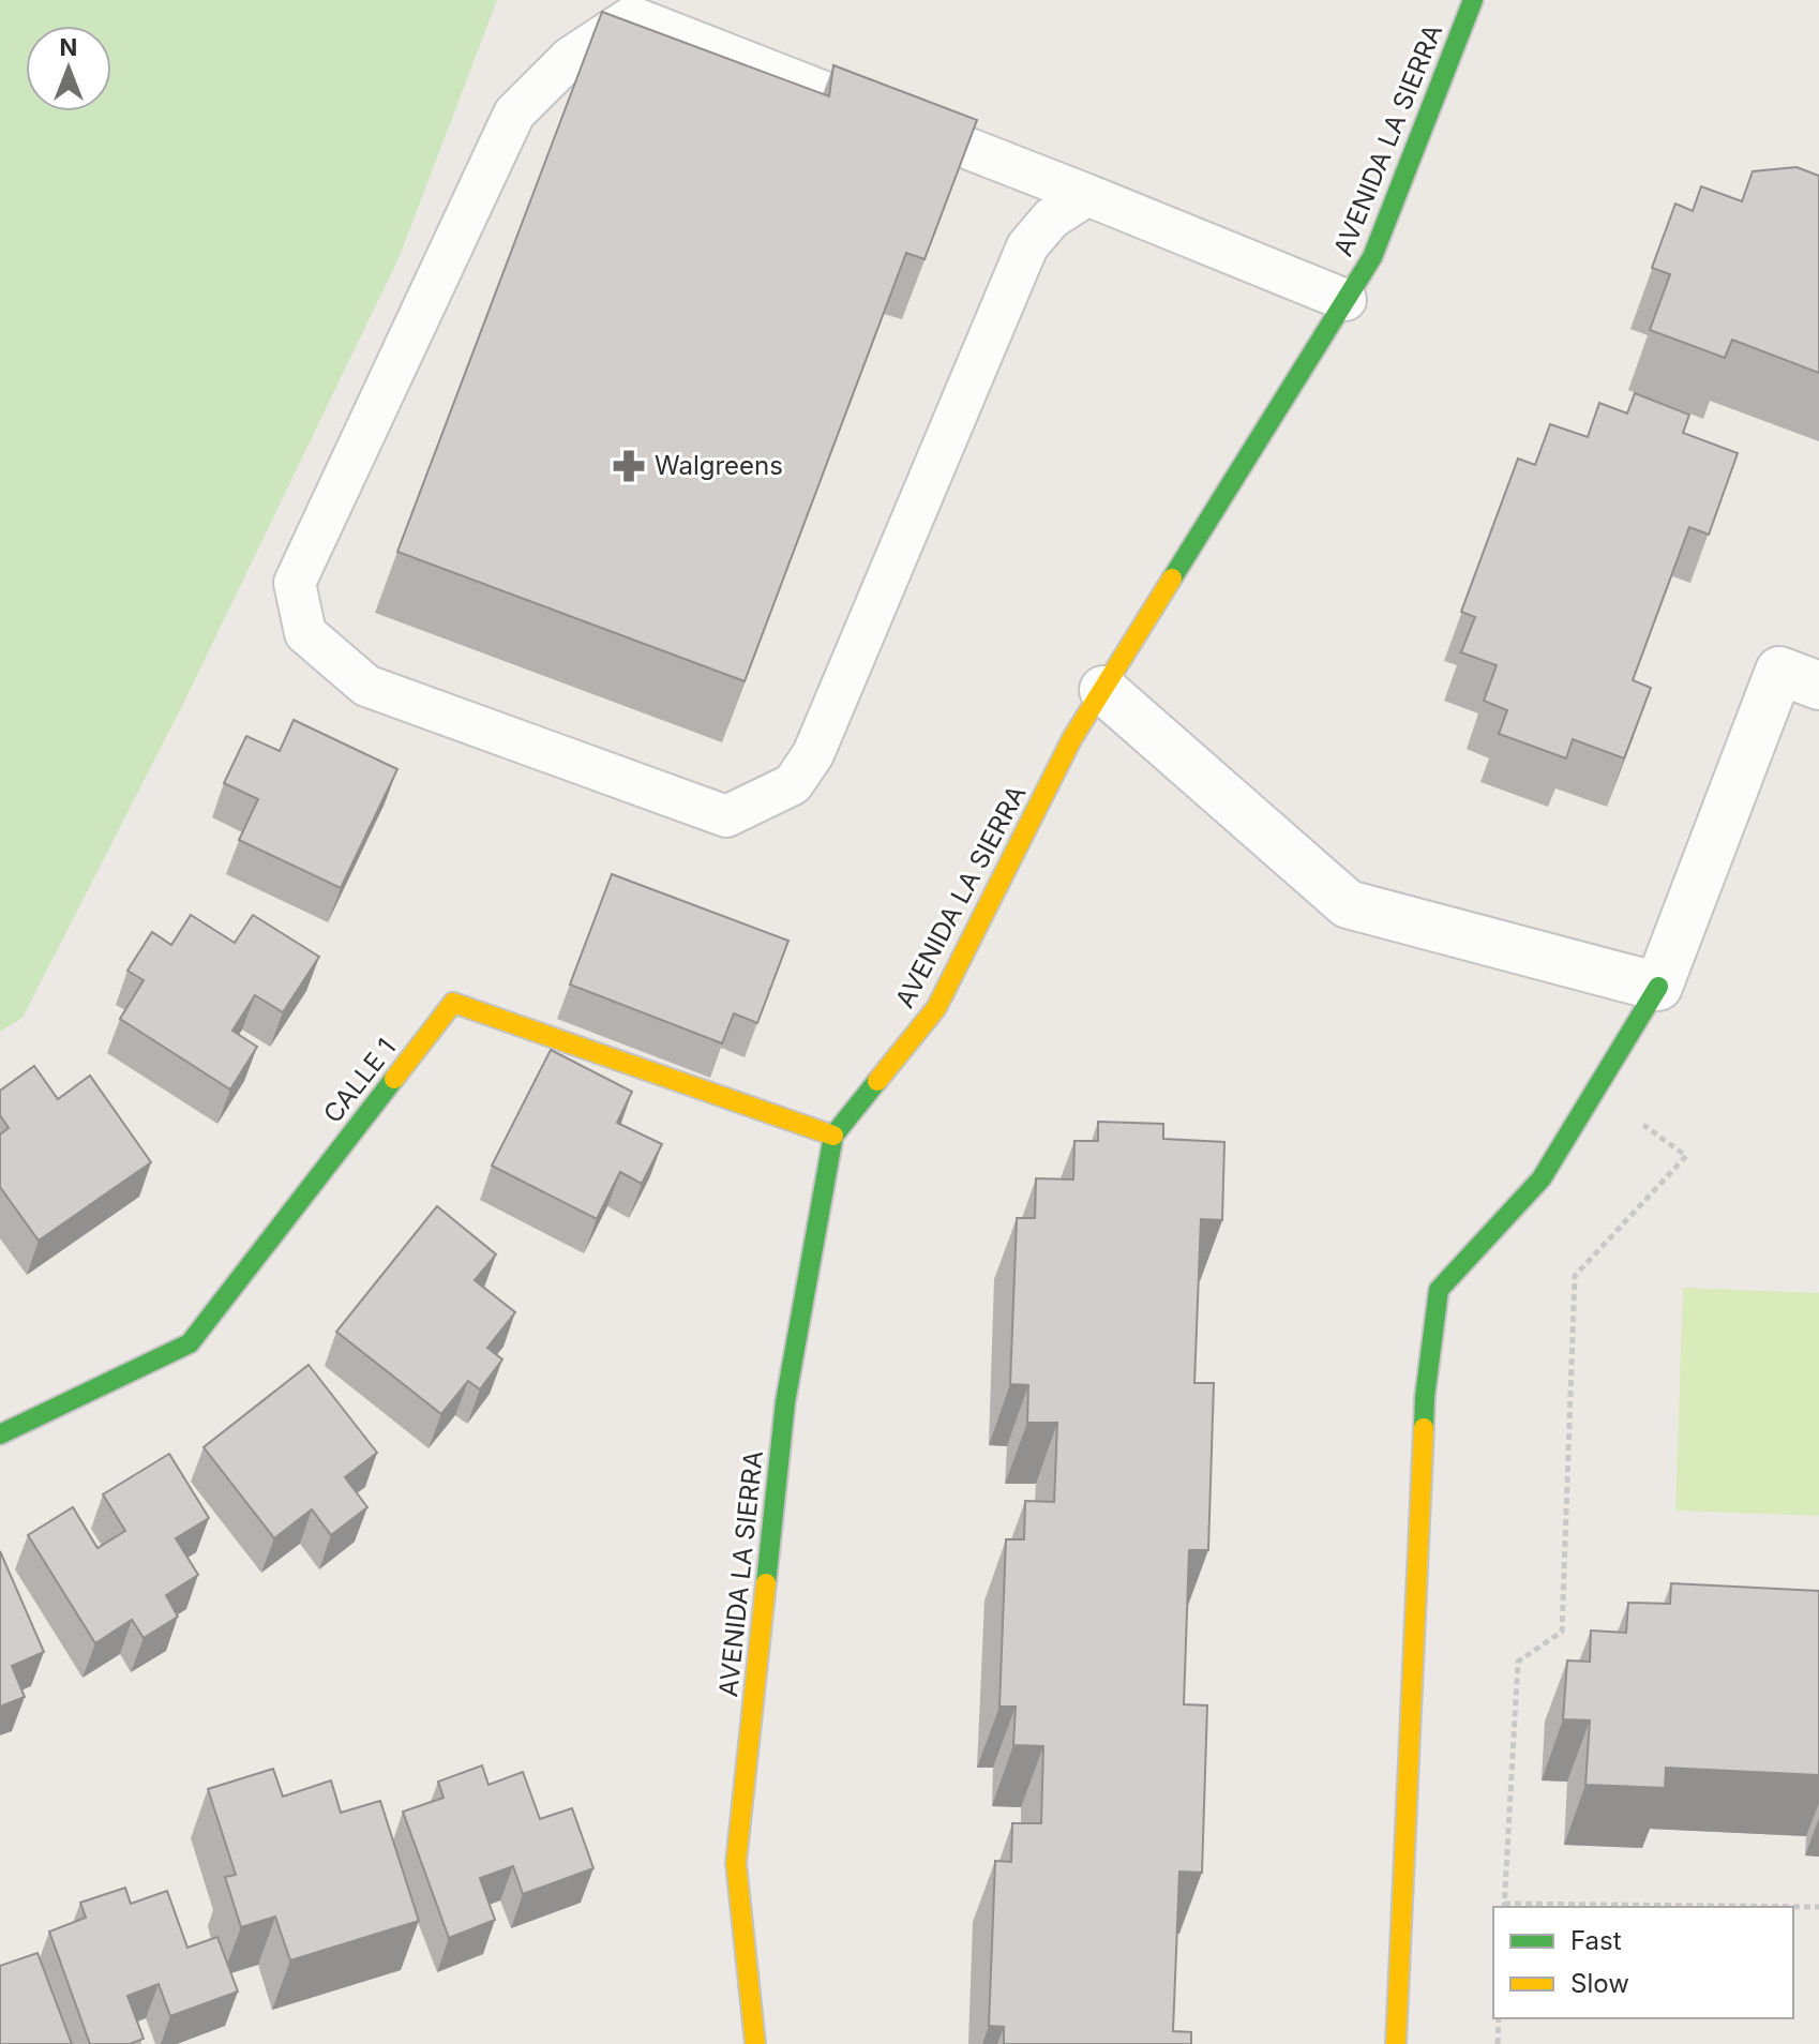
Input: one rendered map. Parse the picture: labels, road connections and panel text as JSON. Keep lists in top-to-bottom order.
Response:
{
  "streets": {
    "street": ["AVENIDA LA SIERRA", "CALLE 1"]
  },
  "crossings": [
    ["AVENIDA LA SIERRA", "CALLE 1"]
  ],
  "places": {
    "pharmacy": ["Walgreens"]
  },
  "legend": ["Fast", "Slow"],
  "north": "top"
}
